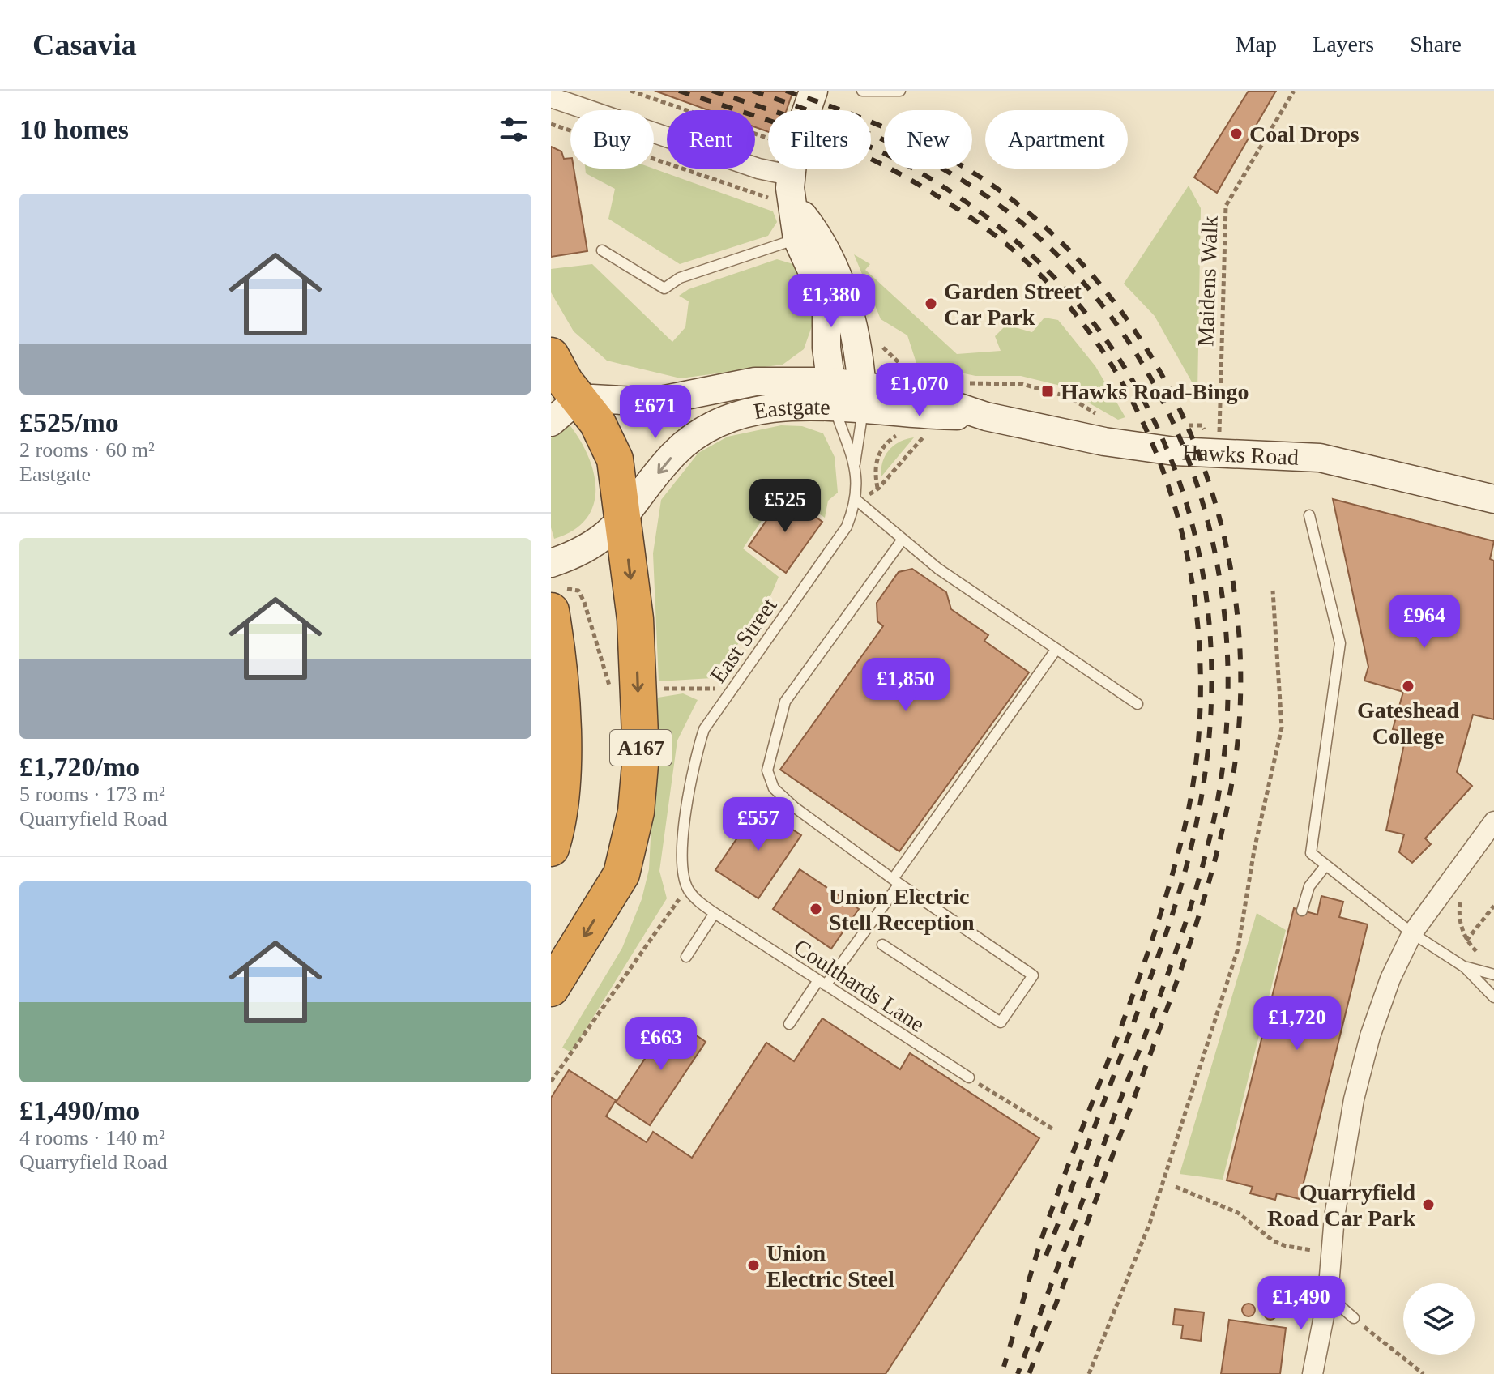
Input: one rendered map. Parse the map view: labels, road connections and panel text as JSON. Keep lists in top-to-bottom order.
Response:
{
  "streets": {
    "highway": ["A167"],
    "street": ["Eastgate", "Hawks Road"],
    "lane": ["East Street", "Coulthards Lane"],
    "path": ["Maidens Walk"]
  },
  "crossings": [
    ["Maidens Walk", "Hawks Road"],
    ["Eastgate", "Hawks Road"],
    ["Eastgate", "East Street"],
    ["Eastgate", "A167"],
    ["East Street", "Coulthards Lane"]
  ],
  "places": {
    "other": [
      "Coal Drops",
      "Garden Street Car Park",
      "Gateshead College",
      "Union Electric Stell Reception",
      "Quarryfield Road Car Park",
      "Union Electric Steel"
    ],
    "transit": ["Hawks Road-Bingo"]
  },
  "page": {
    "header": "Casavia",
    "nav": ["Map", "Layers", "Share"],
    "heading": "10 homes",
    "chip": [
      "Buy",
      "Rent",
      "Filters",
      "New",
      "Apartment"
    ],
    "list": [
      {
        "name": "£525/mo",
        "note": "2 rooms · 60 m² · Eastgate"
      },
      {
        "name": "£1,720/mo",
        "note": "5 rooms · 173 m² · Quarryfield Road"
      },
      {
        "name": "£1,490/mo",
        "note": "4 rooms · 140 m² · Quarryfield Road"
      }
    ],
    "price": [
      "£1,380",
      "£1,070",
      "£671",
      "£525",
      "£964",
      "£1,850",
      "£557",
      "£1,720",
      "£663",
      "£1,490"
    ]
  }
}
